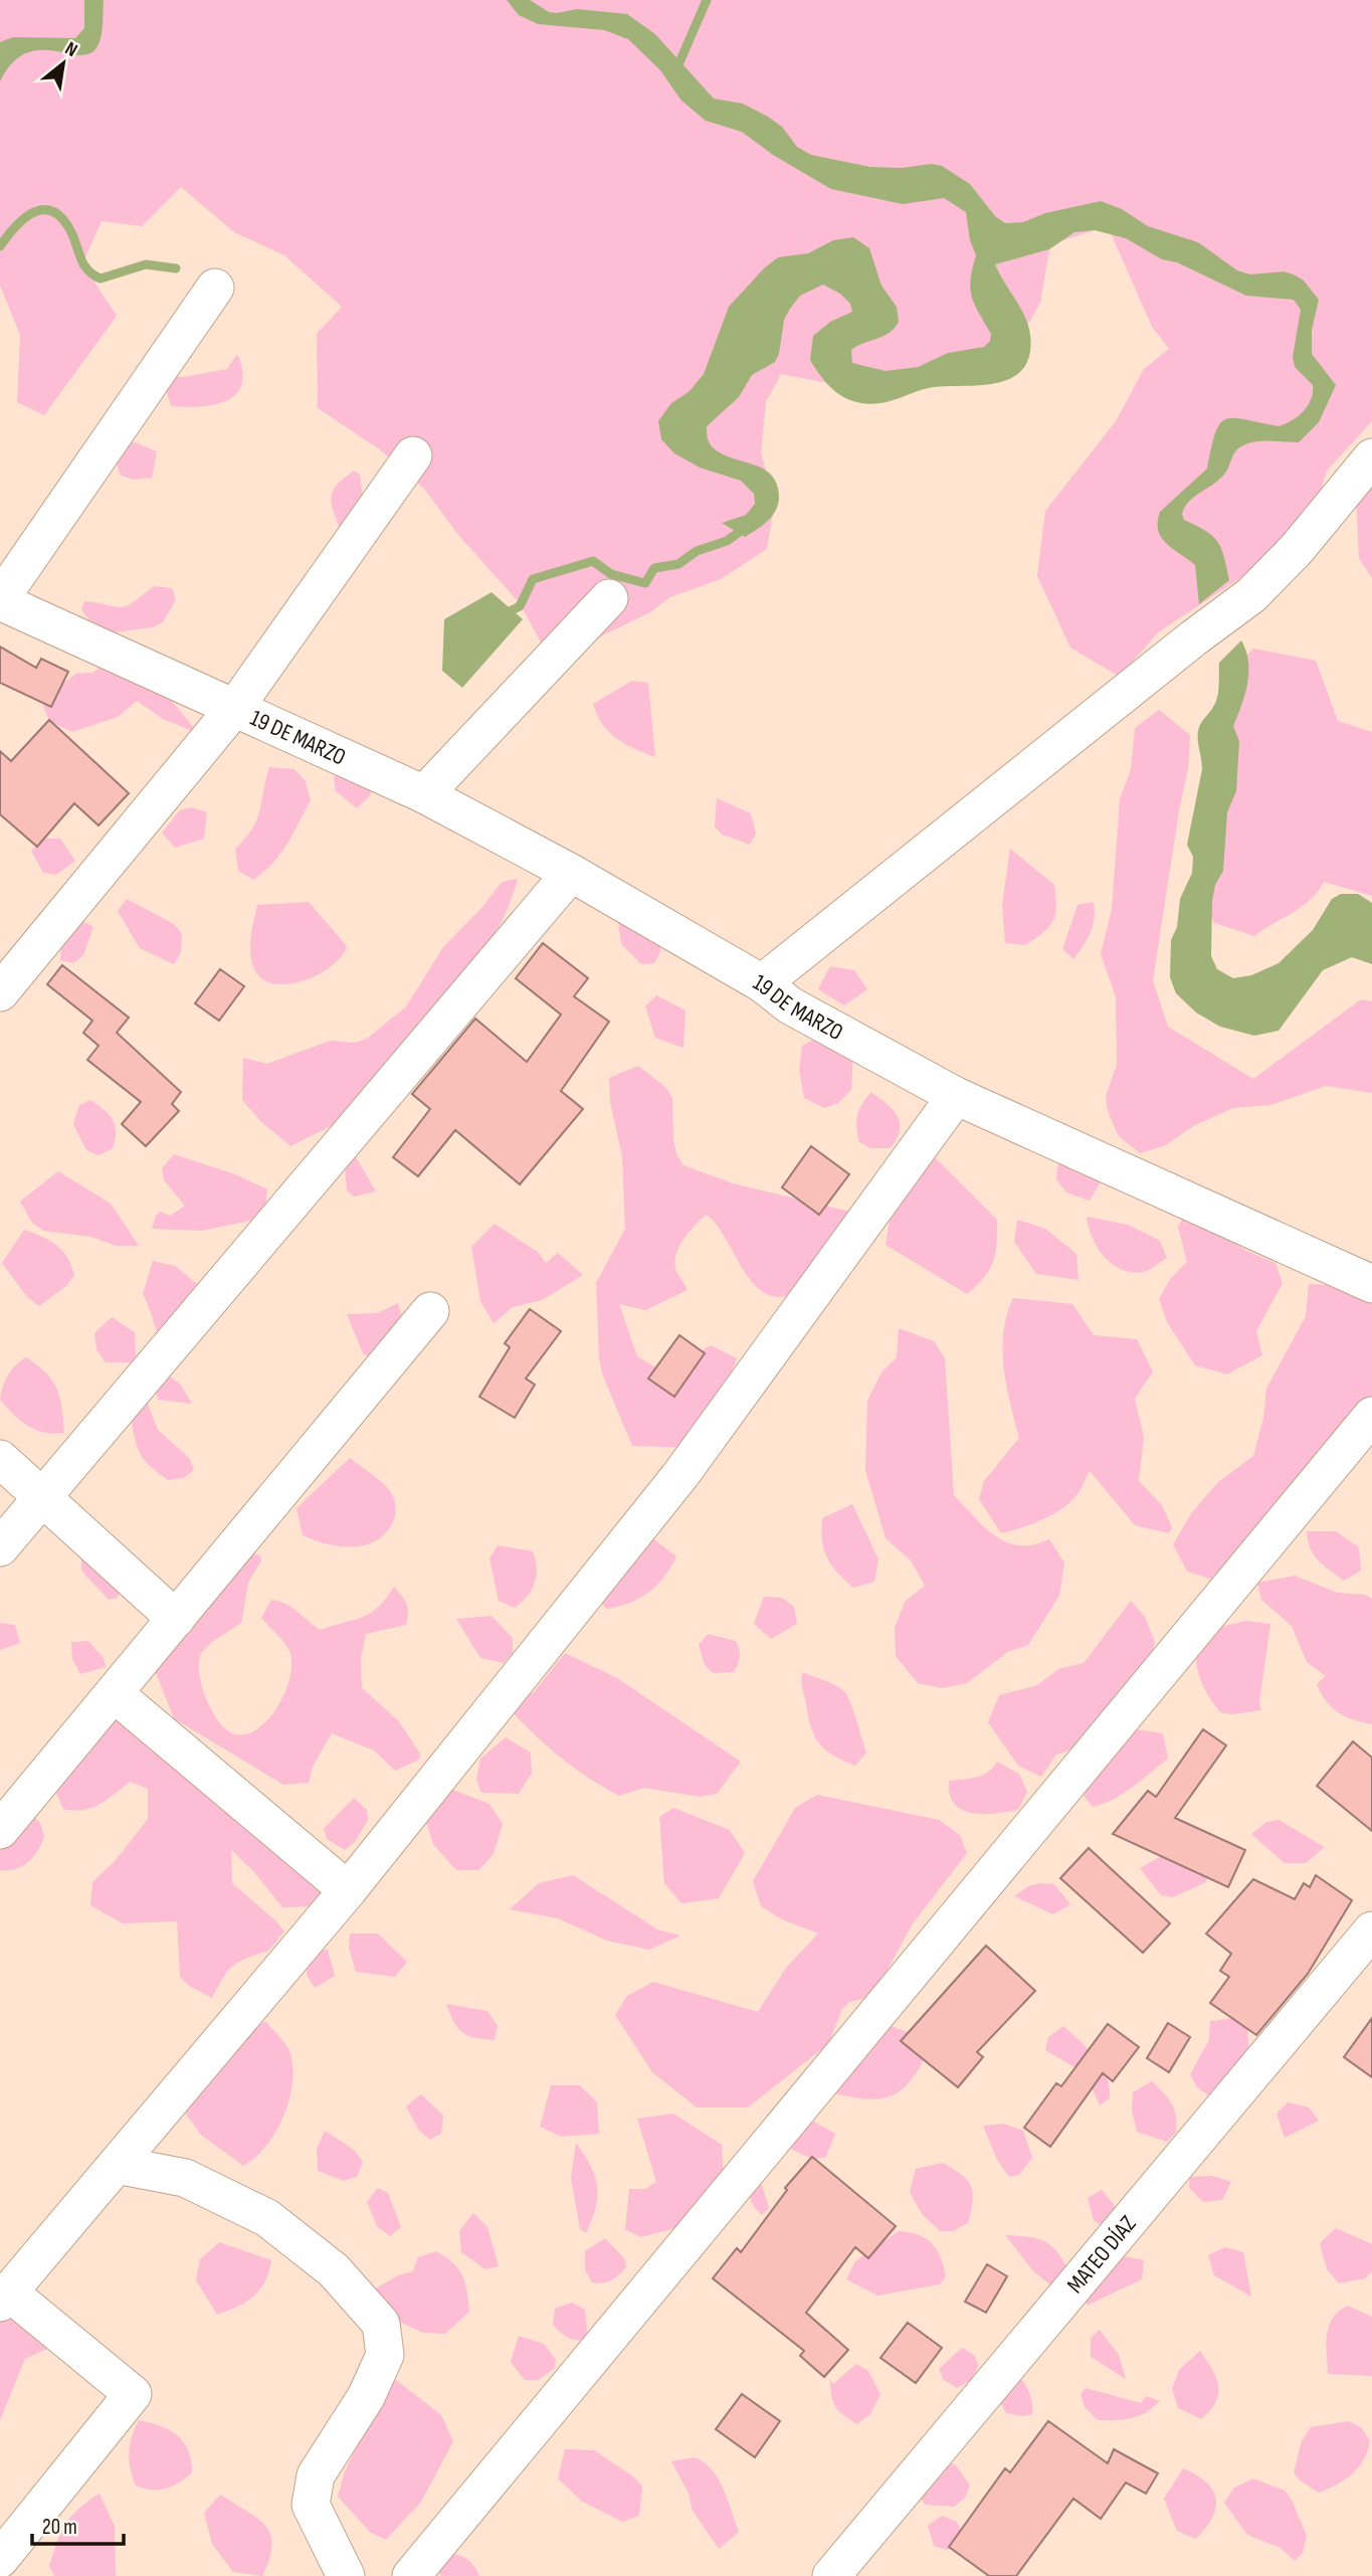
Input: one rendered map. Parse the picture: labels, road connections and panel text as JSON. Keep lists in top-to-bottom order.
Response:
{
  "streets": {
    "street": ["19 DE MARZO", "MATEO DÍAZ"]
  },
  "scale_bar": "20 m",
  "north": "top right"
}
